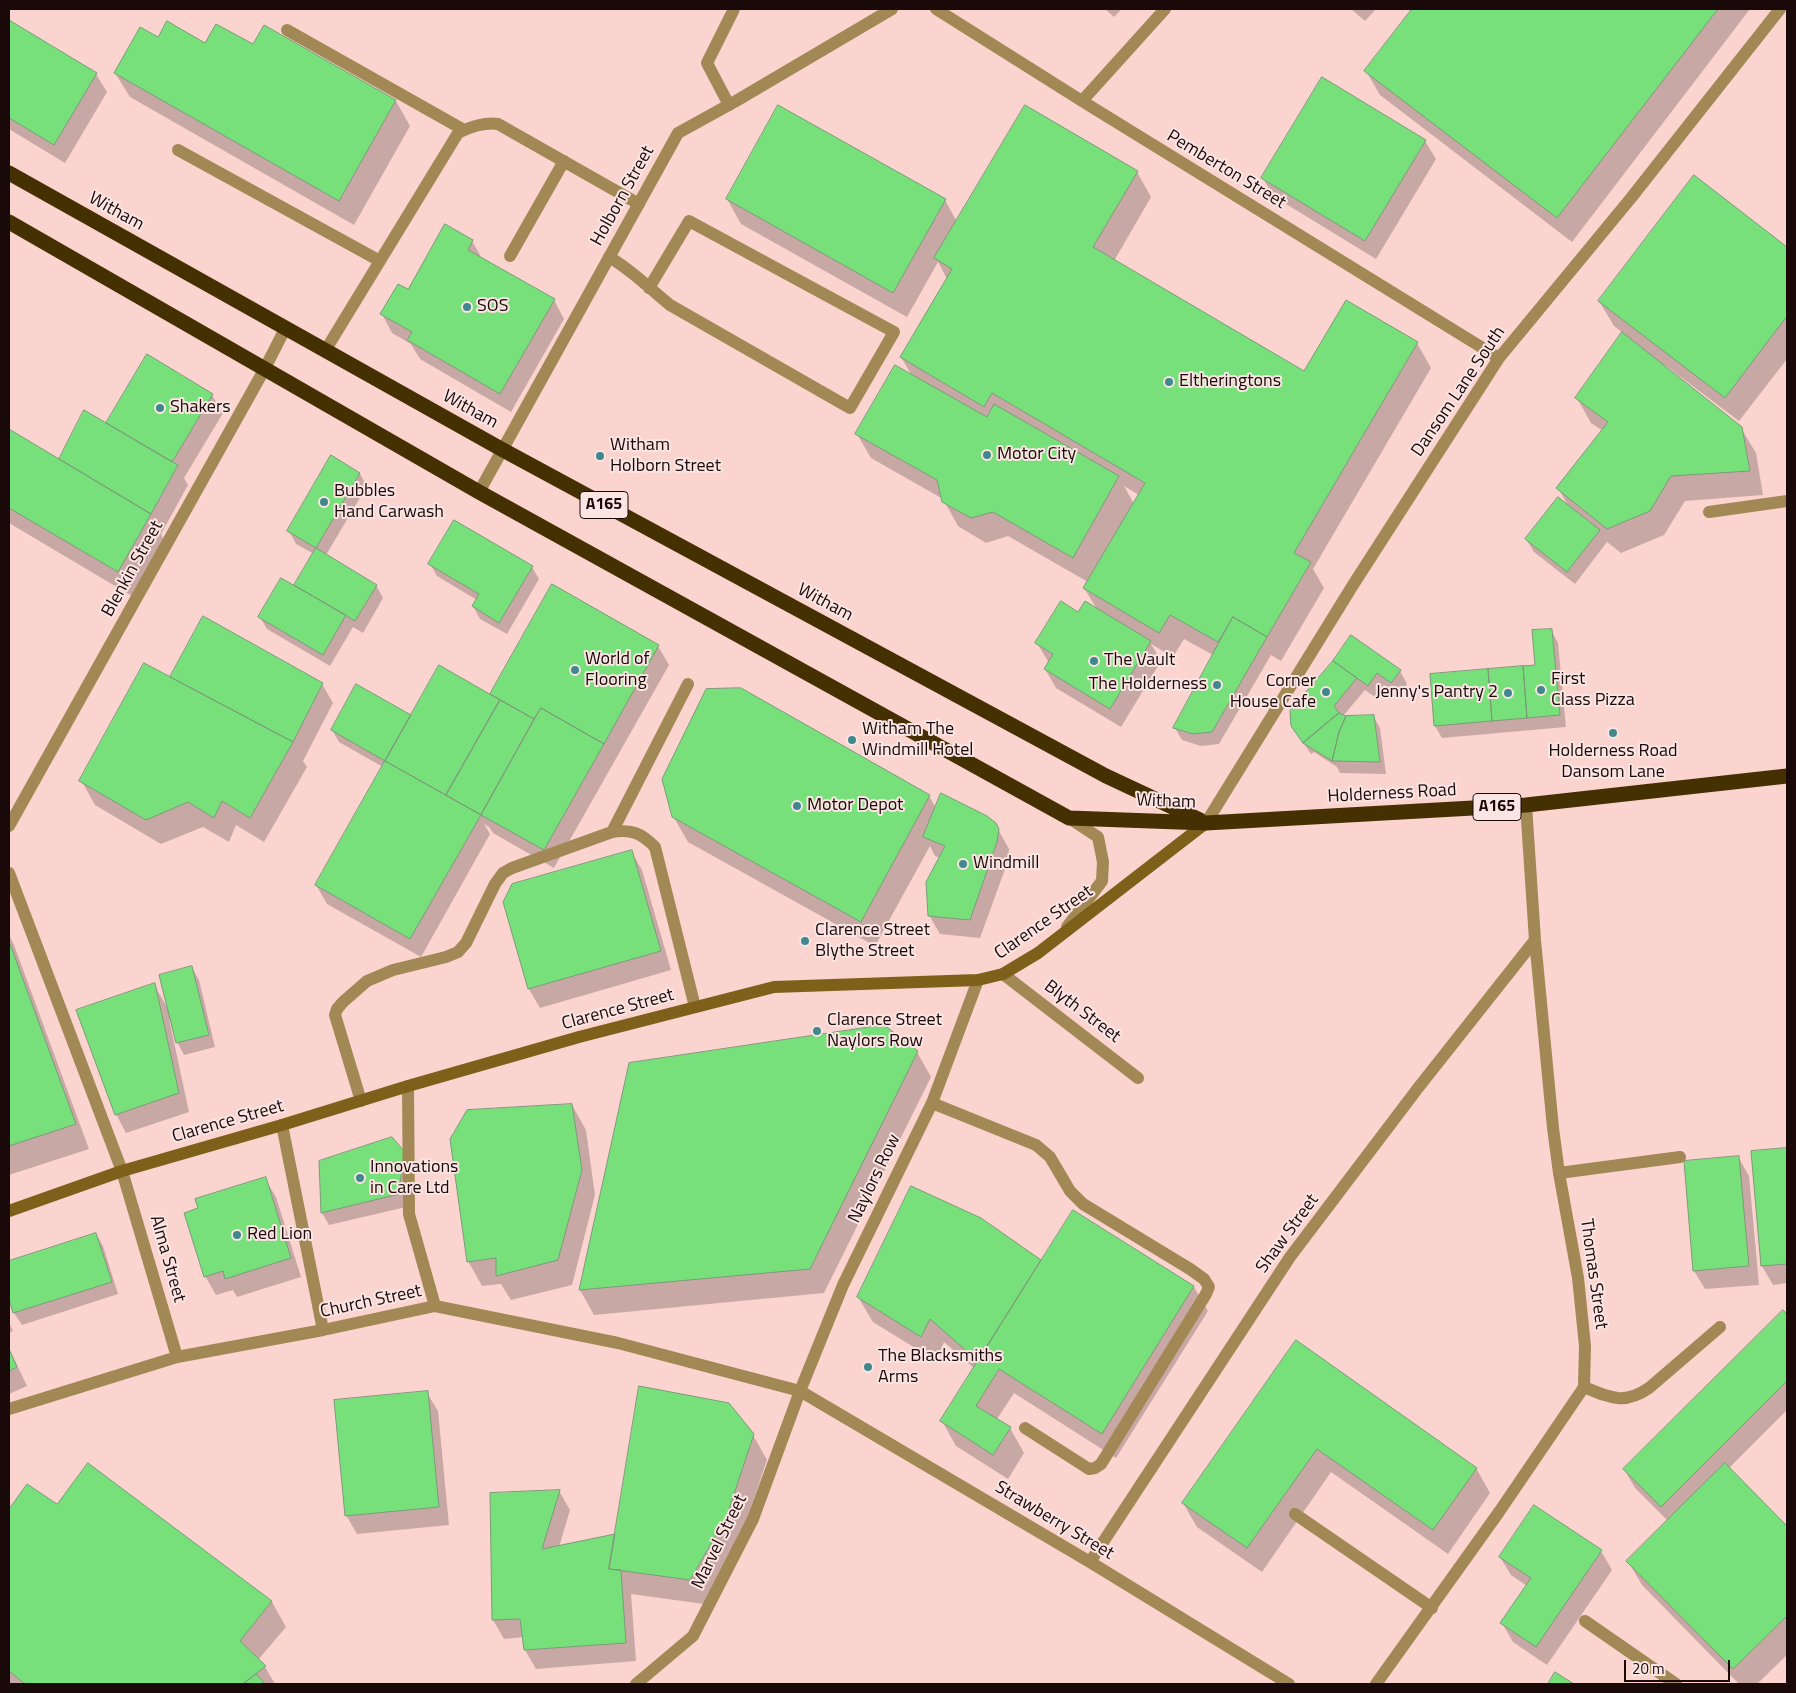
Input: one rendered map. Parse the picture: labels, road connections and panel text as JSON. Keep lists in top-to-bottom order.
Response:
{
  "streets": {
    "highway": ["Witham", "A165", "Holderness Road"],
    "street": [
      "Pemberton Street",
      "Holborn Street",
      "Dansom Lane South",
      "Blenkin Street",
      "Clarence Street",
      "Blyth Street",
      "Naylors Row",
      "Shaw Street",
      "Alma Street",
      "Thomas Street",
      "Church Street",
      "Strawberry Street",
      "Marvel Street"
    ]
  },
  "crossings": [
    ["Pemberton Street", "Dansom Lane South"],
    ["Holborn Street", "Witham"],
    ["Witham", "Dansom Lane South"],
    ["Witham", "Blenkin Street"],
    ["Witham", "Holderness Road"],
    ["Witham", "Clarence Street"],
    ["Dansom Lane South", "Holderness Road"],
    ["Dansom Lane South", "Clarence Street"],
    ["Holderness Road", "Clarence Street"],
    ["Holderness Road", "Thomas Street"],
    ["Clarence Street", "Blyth Street"],
    ["Clarence Street", "Naylors Row"],
    ["Clarence Street", "Alma Street"],
    ["Naylors Row", "Church Street"],
    ["Naylors Row", "Strawberry Street"],
    ["Naylors Row", "Marvel Street"],
    ["Shaw Street", "Thomas Street"],
    ["Shaw Street", "Strawberry Street"],
    ["Alma Street", "Church Street"],
    ["Church Street", "Strawberry Street"],
    ["Church Street", "Marvel Street"],
    ["Strawberry Street", "Marvel Street"]
  ],
  "places": [
    "SOS",
    "Eltheringtons",
    "Shakers",
    "Motor City",
    "Witham Holborn Street",
    "Bubbles Hand Carwash",
    "The Vault",
    "World of Flooring",
    "The Holderness",
    "First Class Pizza",
    "Corner House Cafe",
    "Jenny's Pantry 2",
    "Holderness Road Dansom Lane",
    "Witham The Windmill Hotel",
    "Motor Depot",
    "Windmill",
    "Clarence Street Blythe Street",
    "Clarence Street Naylors Row",
    "Innovations in Care Ltd",
    "Red Lion",
    "The Blacksmiths Arms"
  ],
  "scale_bar": "20 m"
}
